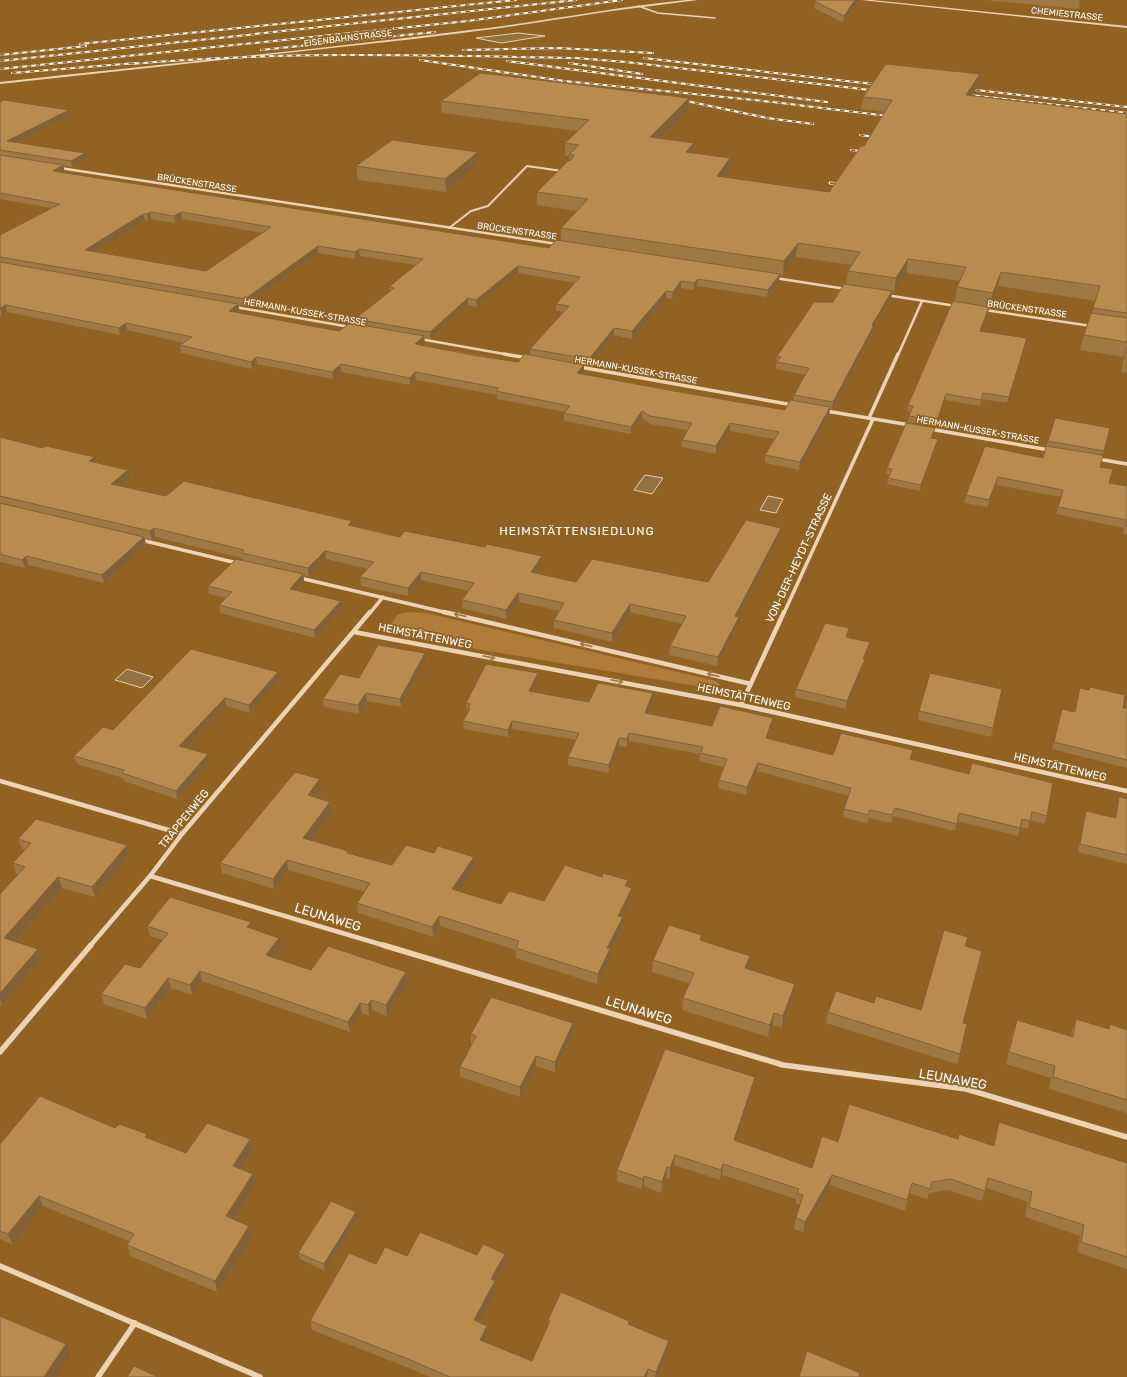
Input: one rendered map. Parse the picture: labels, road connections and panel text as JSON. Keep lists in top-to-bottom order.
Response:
{
  "streets": {
    "street": [
      "CHEMIESTRASSE",
      "EISENBAHNSTRASSE",
      "BRÜCKENSTRASSE",
      "HERMANN-KUSSEK-STRASSE",
      "VON-DER-HEYDT-STRASSE",
      "HEIMSTÄTTENWEG",
      "TRAPPENWEG",
      "LEUNAWEG"
    ]
  },
  "crossings": [
    ["HERMANN-KUSSEK-STRASSE", "VON-DER-HEYDT-STRASSE"],
    ["VON-DER-HEYDT-STRASSE", "HEIMSTÄTTENWEG"],
    ["HEIMSTÄTTENWEG", "TRAPPENWEG"],
    ["TRAPPENWEG", "LEUNAWEG"]
  ],
  "districts": ["HEIMSTÄTTENSIEDLUNG"]
}
